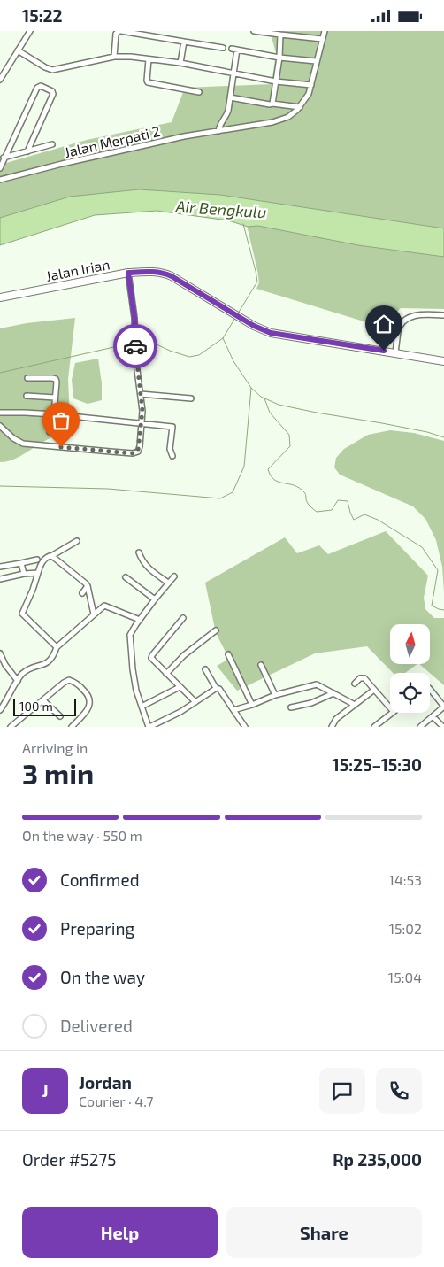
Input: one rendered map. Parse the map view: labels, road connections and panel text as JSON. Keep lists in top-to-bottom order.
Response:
{
  "streets": {
    "main road": ["Jalan Irian"],
    "street": ["Jalan Merpati 2"]
  },
  "water": ["Air Bengkulu"],
  "scale_bar": "100 m",
  "north": "top",
  "page": {
    "status": "15:22",
    "scale": "100 m",
    "heading": ["3 min", "Arriving in", "15:25–15:30"],
    "panel": [
      "Jordan",
      "Courier · 4.7",
      "Order #5275",
      "Rp 235,000"
    ],
    "bar": "On the way · 550 m",
    "list": [
      ["Confirmed", "14:53"],
      ["Preparing", "15:02"],
      ["On the way", "15:04"],
      "Delivered"
    ],
    "round": "J",
    "buttons": ["Help", "Share"]
  }
}
